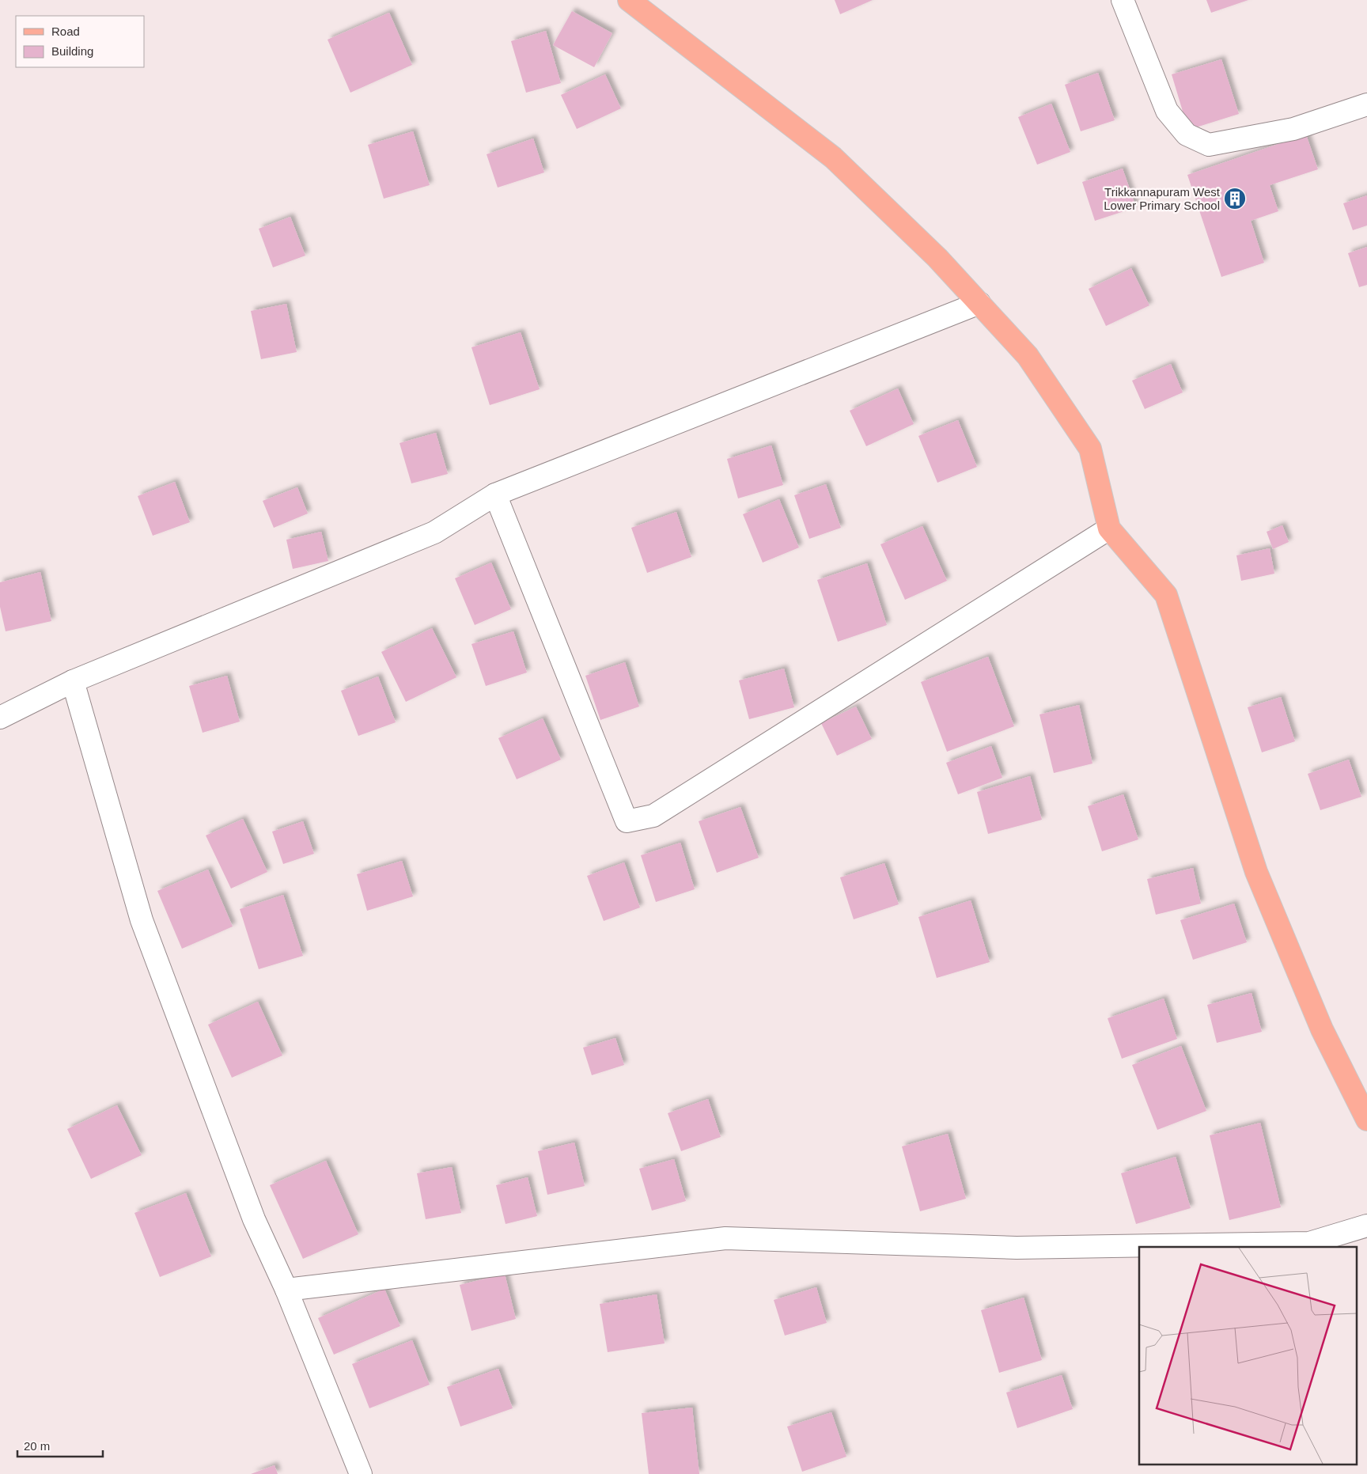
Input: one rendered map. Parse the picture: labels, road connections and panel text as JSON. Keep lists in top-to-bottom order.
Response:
{
  "places": {
    "building": ["Trikkannapuram West Lower Primary School"]
  },
  "legend": ["Road", "Building"],
  "scale_bar": "20 m"
}
